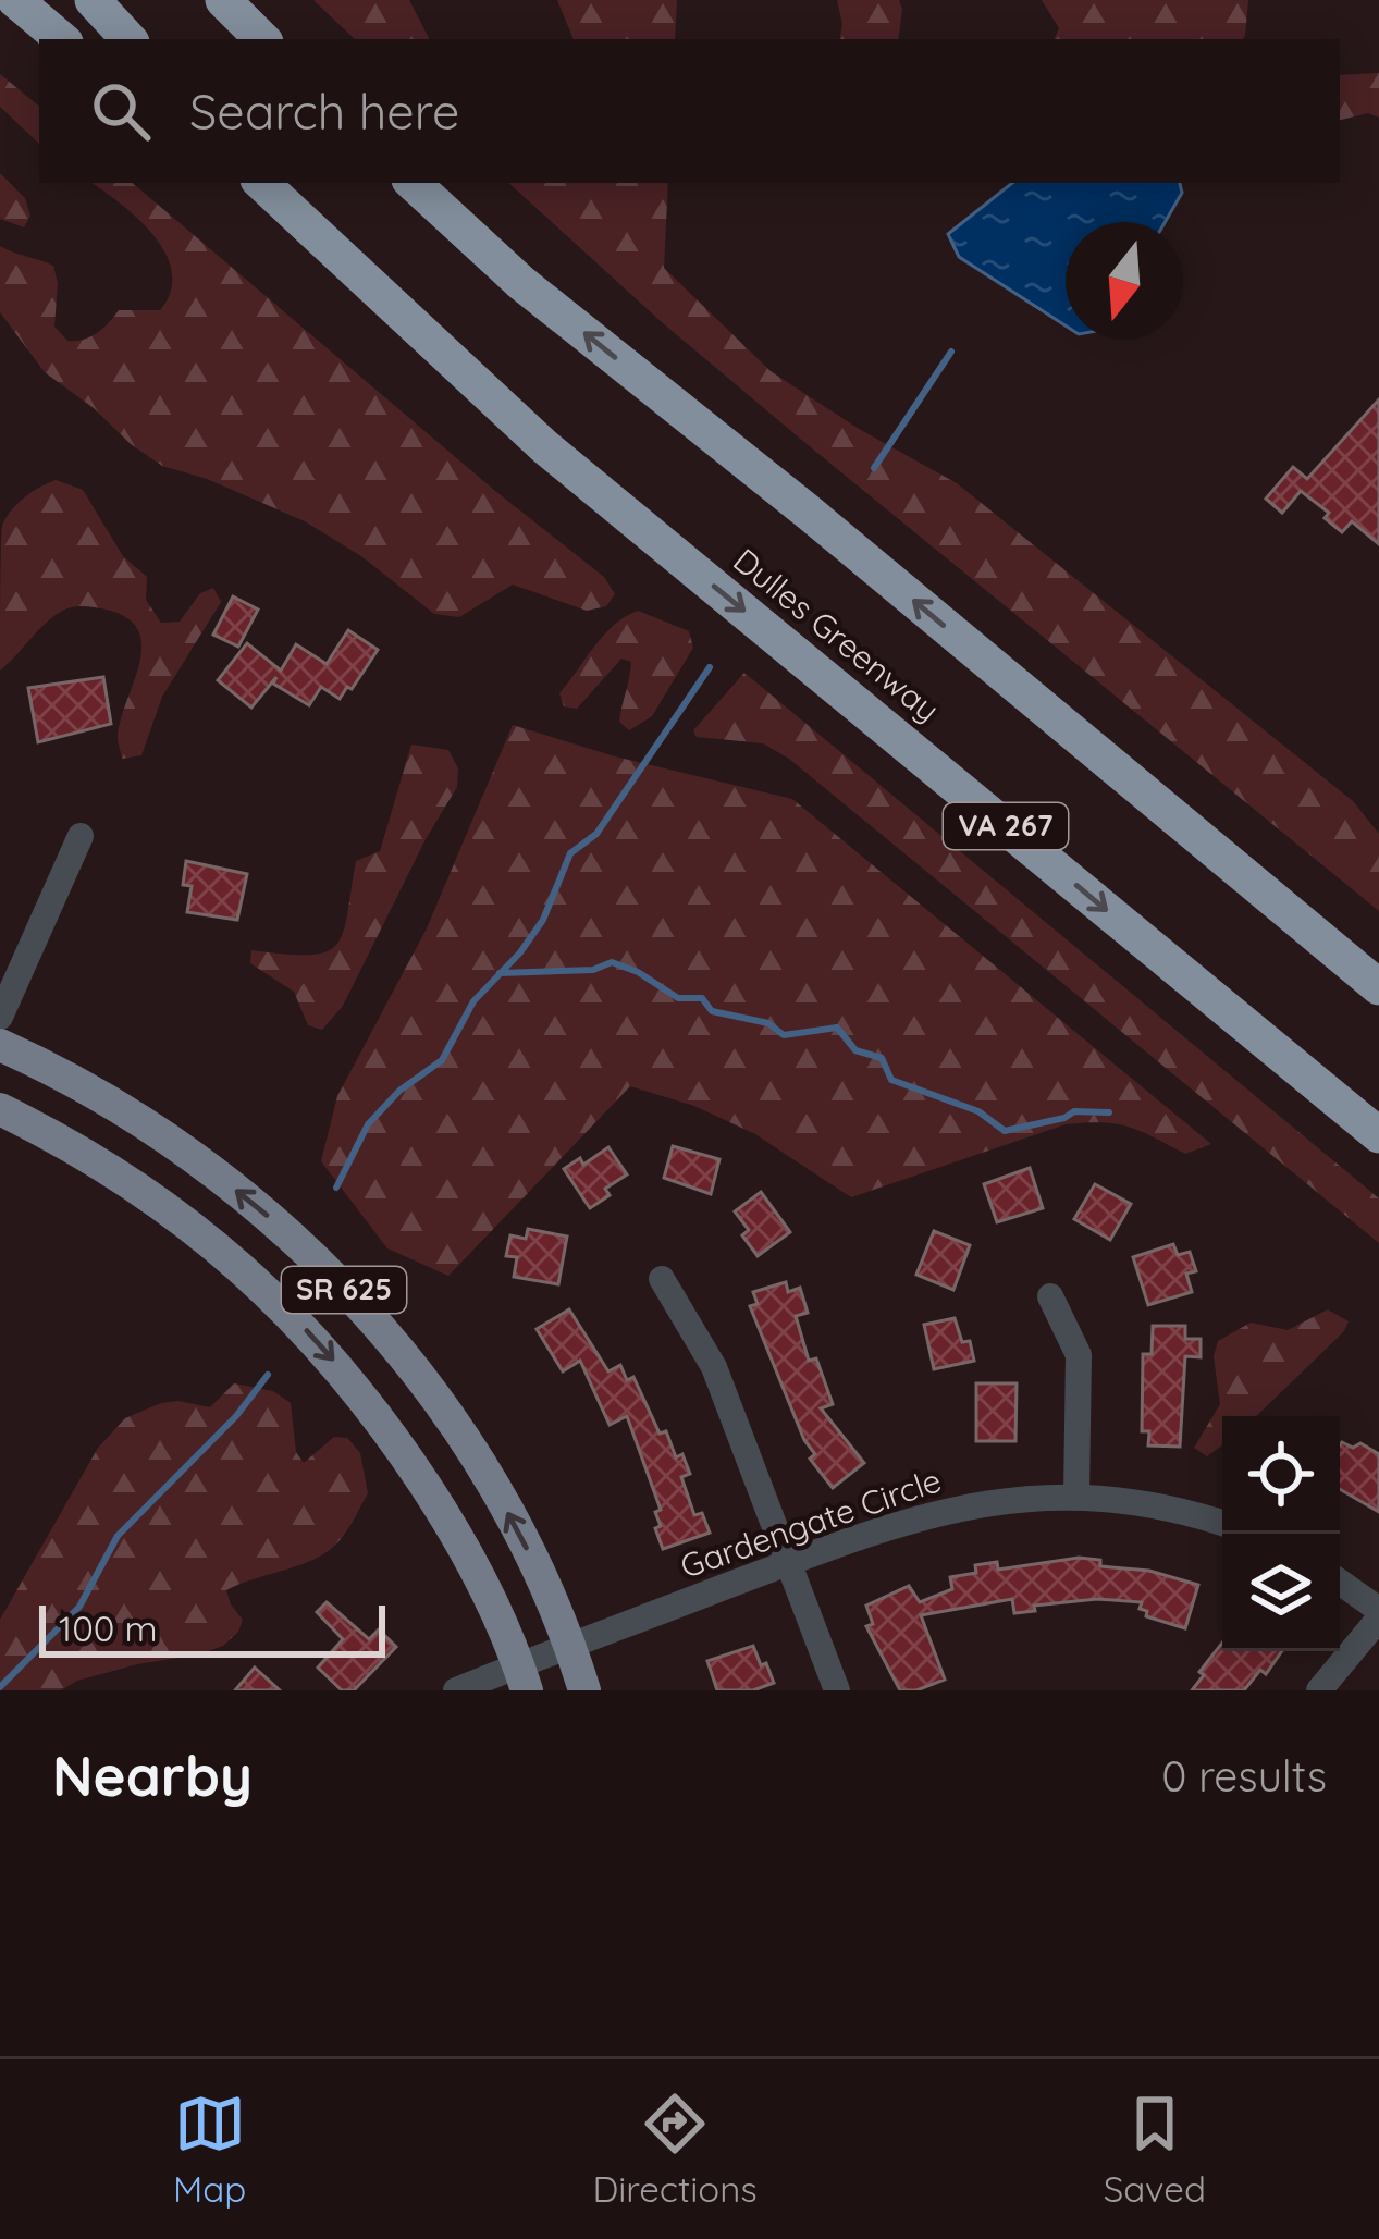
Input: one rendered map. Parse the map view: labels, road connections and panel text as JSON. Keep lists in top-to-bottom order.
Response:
{
  "streets": {
    "highway": ["Dulles Greenway", "VA 267"],
    "main road": ["SR 625"],
    "street": ["Gardengate Circle"]
  },
  "crossings": [
    ["SR 625", "Gardengate Circle"]
  ],
  "scale_bar": "100 m",
  "north": "bottom",
  "page": {
    "search": "Search here",
    "scale": "100 m",
    "heading": ["Nearby", "0 results"],
    "nav": ["Map", "Directions", "Saved"]
  }
}
